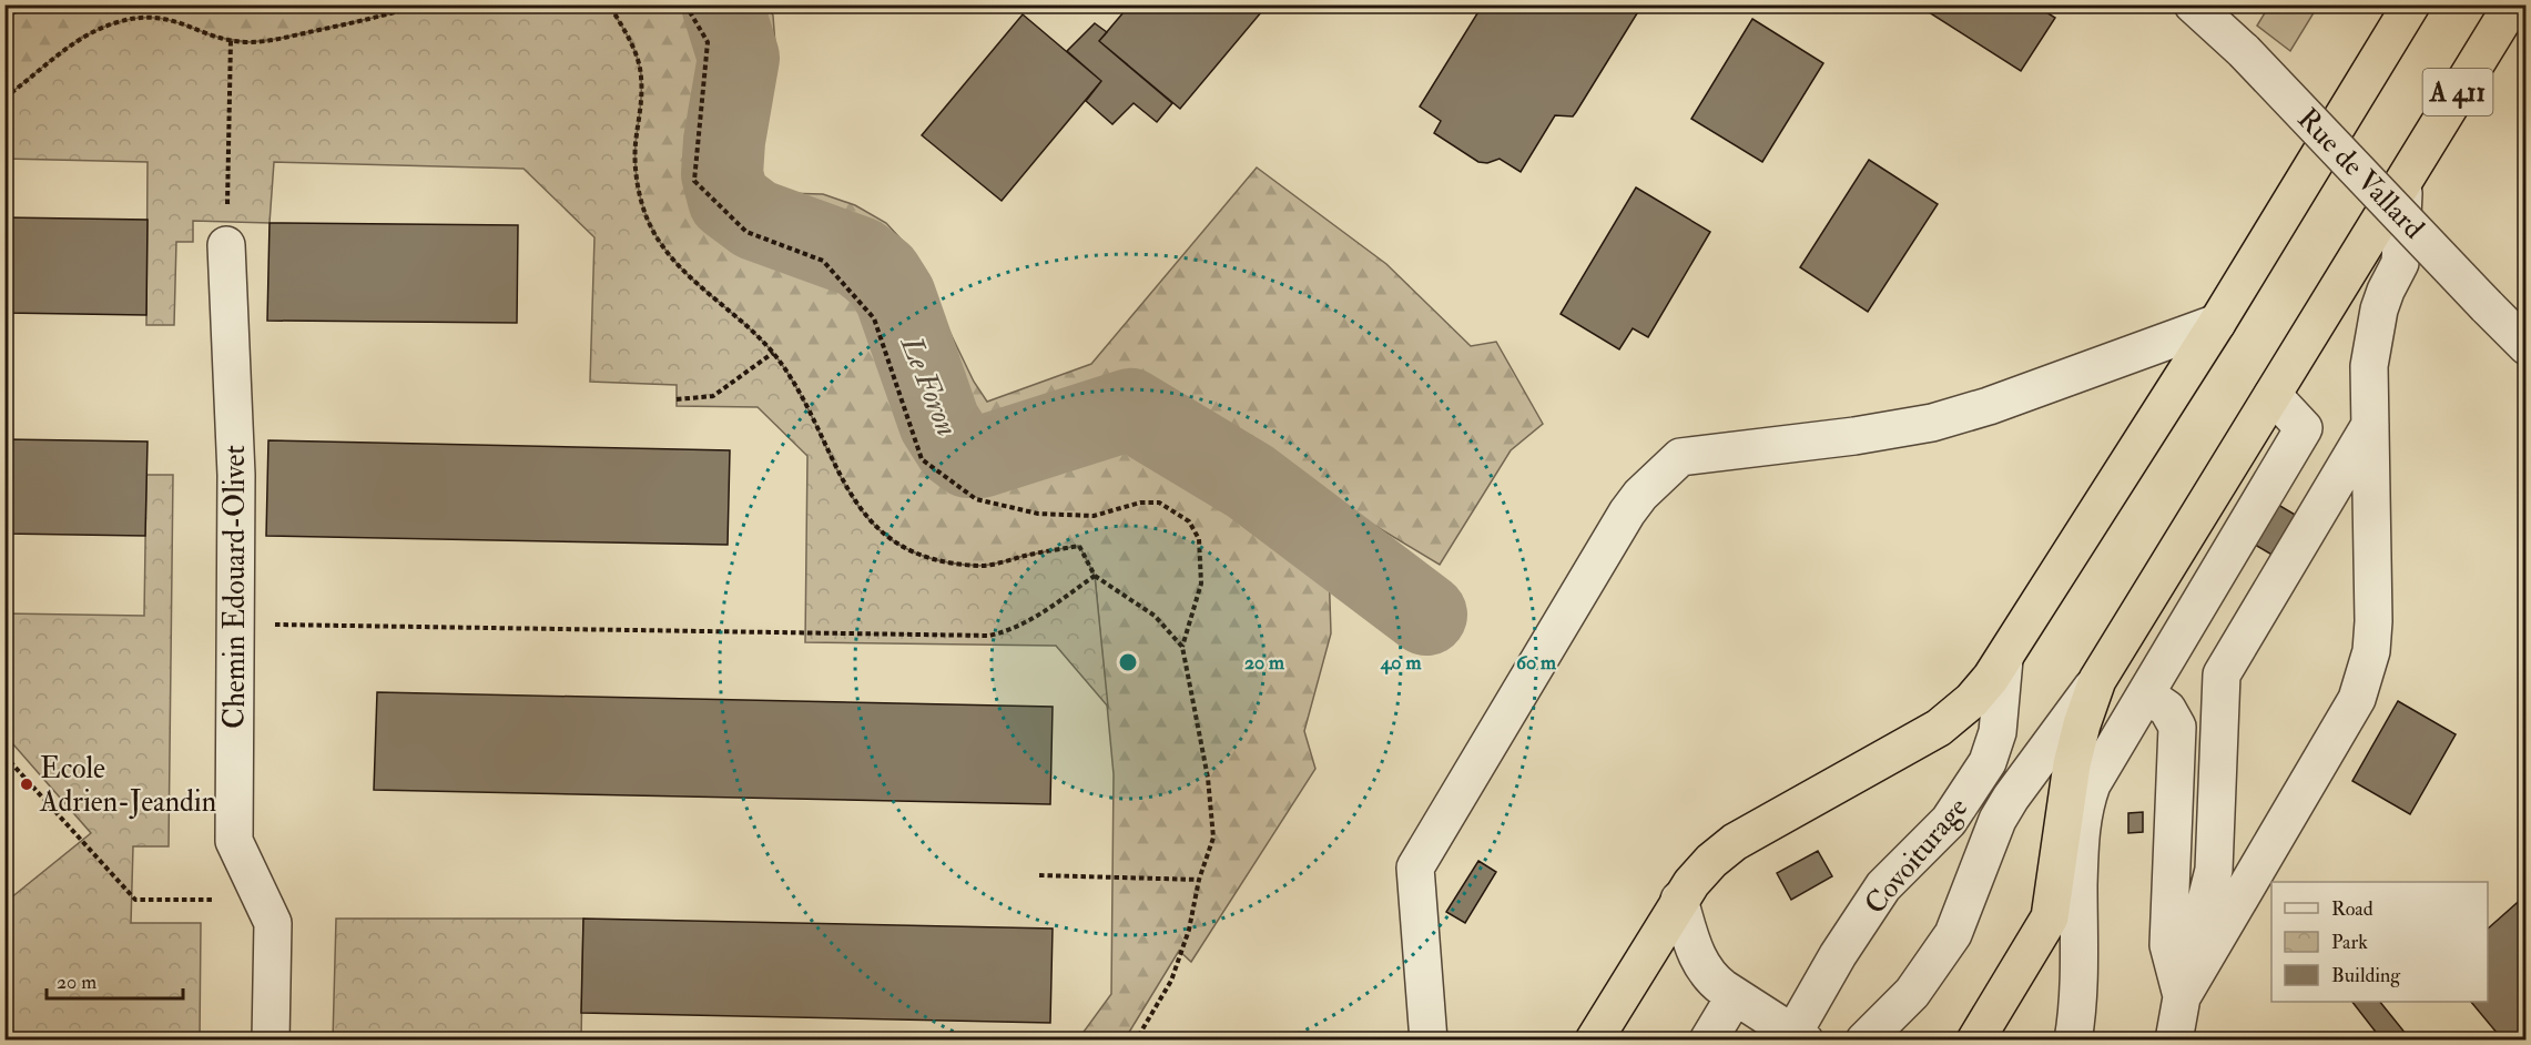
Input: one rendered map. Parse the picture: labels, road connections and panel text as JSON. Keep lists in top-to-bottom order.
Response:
{
  "streets": {
    "highway": ["A 411"],
    "street": ["Rue de Vallard", "Chemin Edouard-Olivet", "Covoiturage"]
  },
  "water": ["Le Foron"],
  "places": ["Ecole Adrien-Jeandin"],
  "legend": ["Road", "Park", "Building"],
  "scale_bar": "20 m",
  "rings": ["20 m", "40 m", "60 m"]
}
